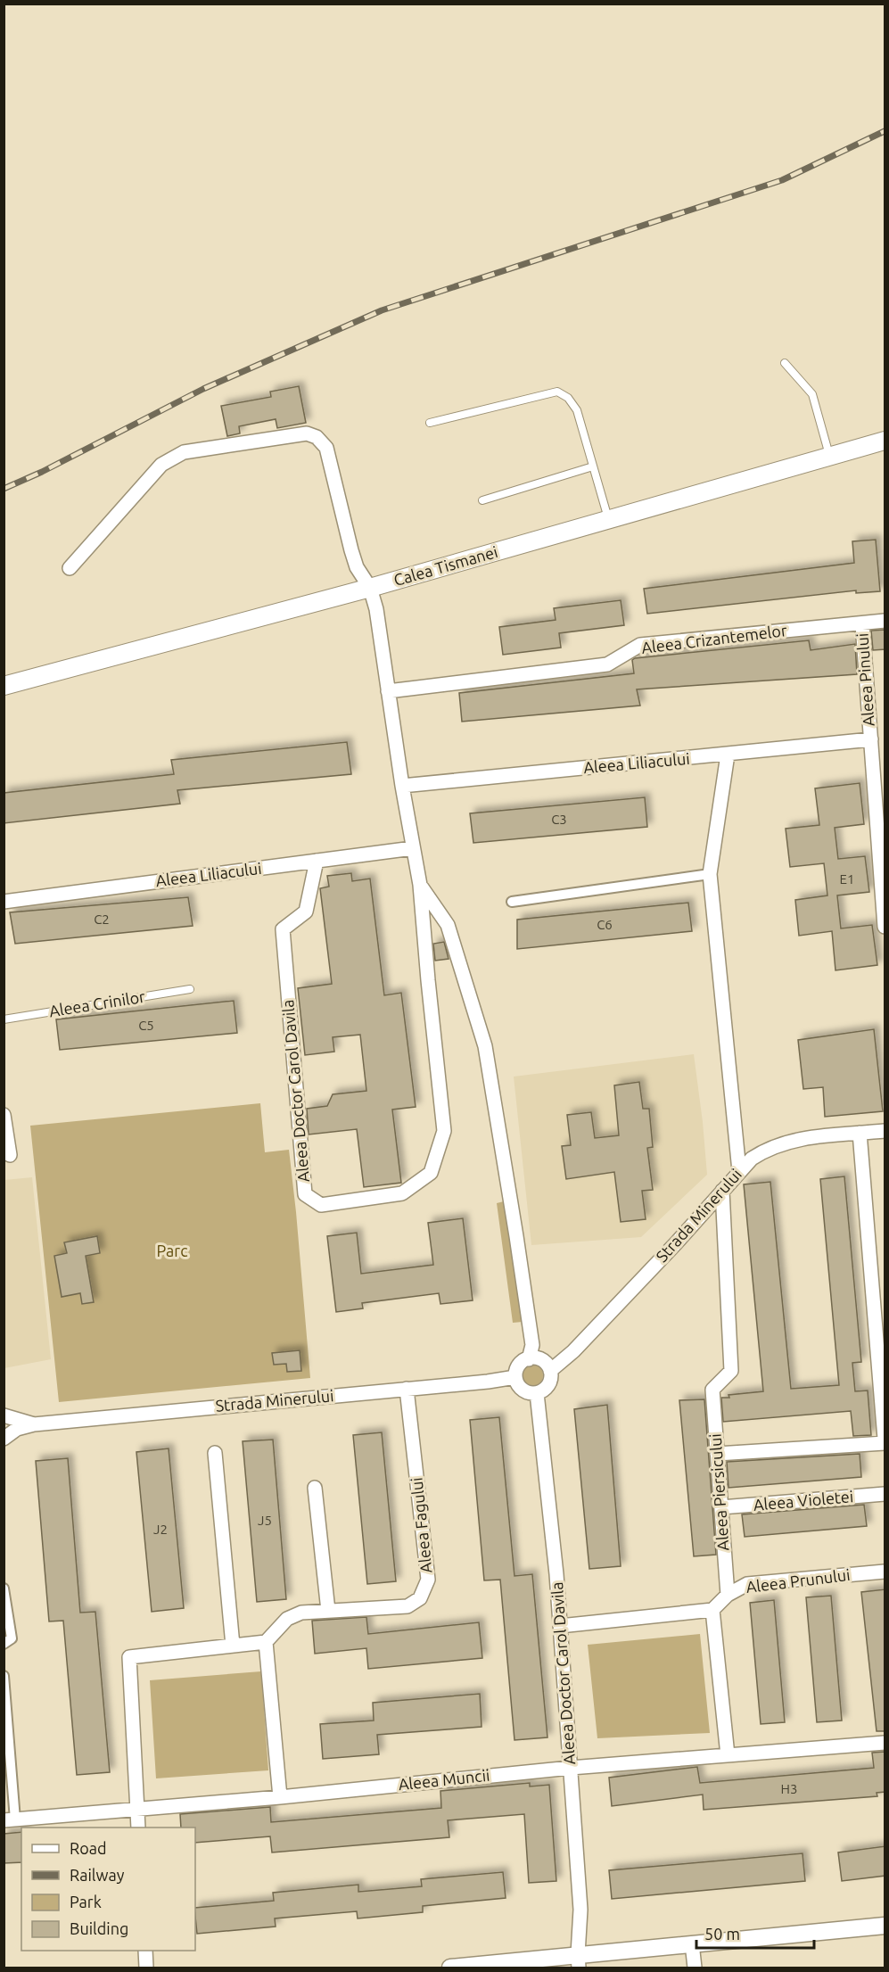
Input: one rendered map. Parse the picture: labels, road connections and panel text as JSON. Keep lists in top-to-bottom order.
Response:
{
  "streets": {
    "main road": ["Calea Tismanei"],
    "street": [
      "Aleea Crizantemelor",
      "Aleea Pinului",
      "Aleea Liliacului",
      "Aleea Doctor Carol Davila",
      "Strada Minerului",
      "Aleea Piersicului",
      "Aleea Violetei",
      "Aleea Fagului",
      "Aleea Prunului",
      "Aleea Muncii"
    ],
    "lane": ["Aleea Crinilor"]
  },
  "crossings": [
    ["Calea Tismanei", "Aleea Doctor Carol Davila"],
    ["Aleea Crizantemelor", "Aleea Pinului"],
    ["Aleea Crizantemelor", "Aleea Doctor Carol Davila"],
    ["Aleea Pinului", "Aleea Liliacului"],
    ["Aleea Liliacului", "Aleea Doctor Carol Davila"],
    ["Aleea Doctor Carol Davila", "Strada Minerului"],
    ["Aleea Doctor Carol Davila", "Aleea Muncii"],
    ["Strada Minerului", "Aleea Piersicului"],
    ["Strada Minerului", "Aleea Fagului"],
    ["Aleea Piersicului", "Aleea Violetei"],
    ["Aleea Piersicului", "Aleea Prunului"]
  ],
  "parks": ["Parc"],
  "house_numbers": [
    "C3",
    "E1",
    "C2",
    "C6",
    "C5",
    "J5",
    "J2",
    "H3"
  ],
  "legend": [
    "Road",
    "Railway",
    "Park",
    "Building"
  ],
  "scale_bar": "50 m"
}
